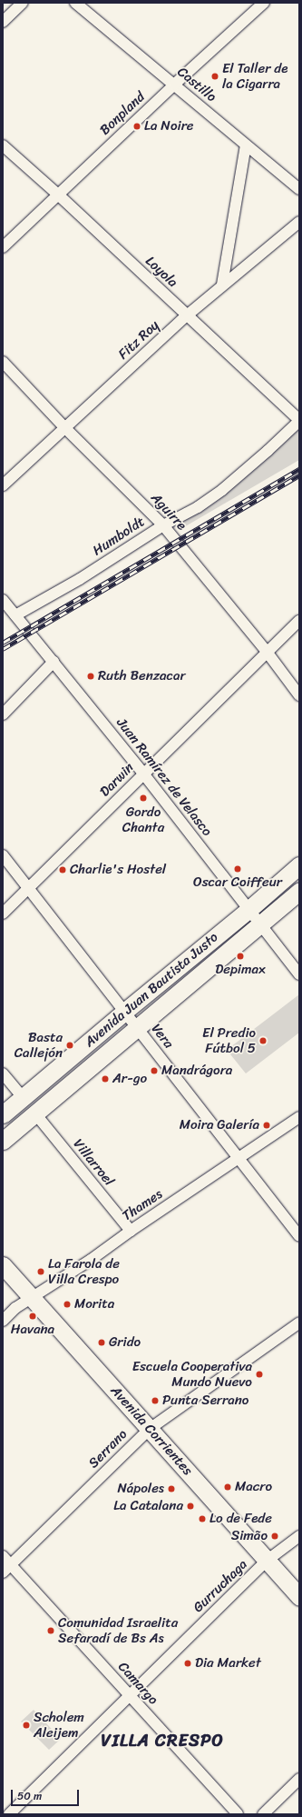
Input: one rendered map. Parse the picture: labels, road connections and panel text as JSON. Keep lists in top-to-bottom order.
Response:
{
  "streets": {
    "main road": ["Avenida Juan Bautista Justo", "Avenida Corrientes"],
    "street": [
      "Castillo",
      "Bonpland",
      "Loyola",
      "Fitz Roy",
      "Aguirre",
      "Humboldt",
      "Juan Ramírez de Velasco",
      "Darwin",
      "Vera",
      "Villarroel",
      "Thames",
      "Serrano",
      "Gurruchaga",
      "Camargo"
    ]
  },
  "crossings": [
    ["Castillo", "Bonpland"],
    ["Bonpland", "Loyola"],
    ["Loyola", "Fitz Roy"],
    ["Loyola", "Humboldt"],
    ["Fitz Roy", "Aguirre"],
    ["Aguirre", "Humboldt"],
    ["Aguirre", "Darwin"],
    ["Humboldt", "Juan Ramírez de Velasco"],
    ["Juan Ramírez de Velasco", "Darwin"],
    ["Juan Ramírez de Velasco", "Avenida Juan Bautista Justo"],
    ["Darwin", "Vera"],
    ["Avenida Juan Bautista Justo", "Vera"],
    ["Avenida Juan Bautista Justo", "Villarroel"],
    ["Vera", "Thames"],
    ["Villarroel", "Thames"],
    ["Thames", "Avenida Corrientes"],
    ["Avenida Corrientes", "Serrano"],
    ["Avenida Corrientes", "Gurruchaga"],
    ["Serrano", "Camargo"],
    ["Gurruchaga", "Camargo"]
  ],
  "districts": ["VILLA CRESPO"],
  "places": [
    "El Taller de la Cigarra",
    "La Noire",
    "Ruth Benzacar",
    "Gordo Chanta",
    "Oscar Coiffeur",
    "Charlie's Hostel",
    "Depimax",
    "El Predio Fútbol 5",
    "Basta Callejón",
    "Mandrágora",
    "Ar-go",
    "Moira Galería",
    "La Farola de Villa Crespo",
    "Morita",
    "Havana",
    "Grido",
    "Escuela Cooperativa Mundo Nuevo",
    "Punta Serrano",
    "Macro",
    "Nápoles",
    "La Catalana",
    "Lo de Fede",
    "Simão",
    "Comunidad Israelita Sefaradí de Bs As",
    "Dia Market",
    "Scholem Aleijem"
  ],
  "scale_bar": "50 m"
}
